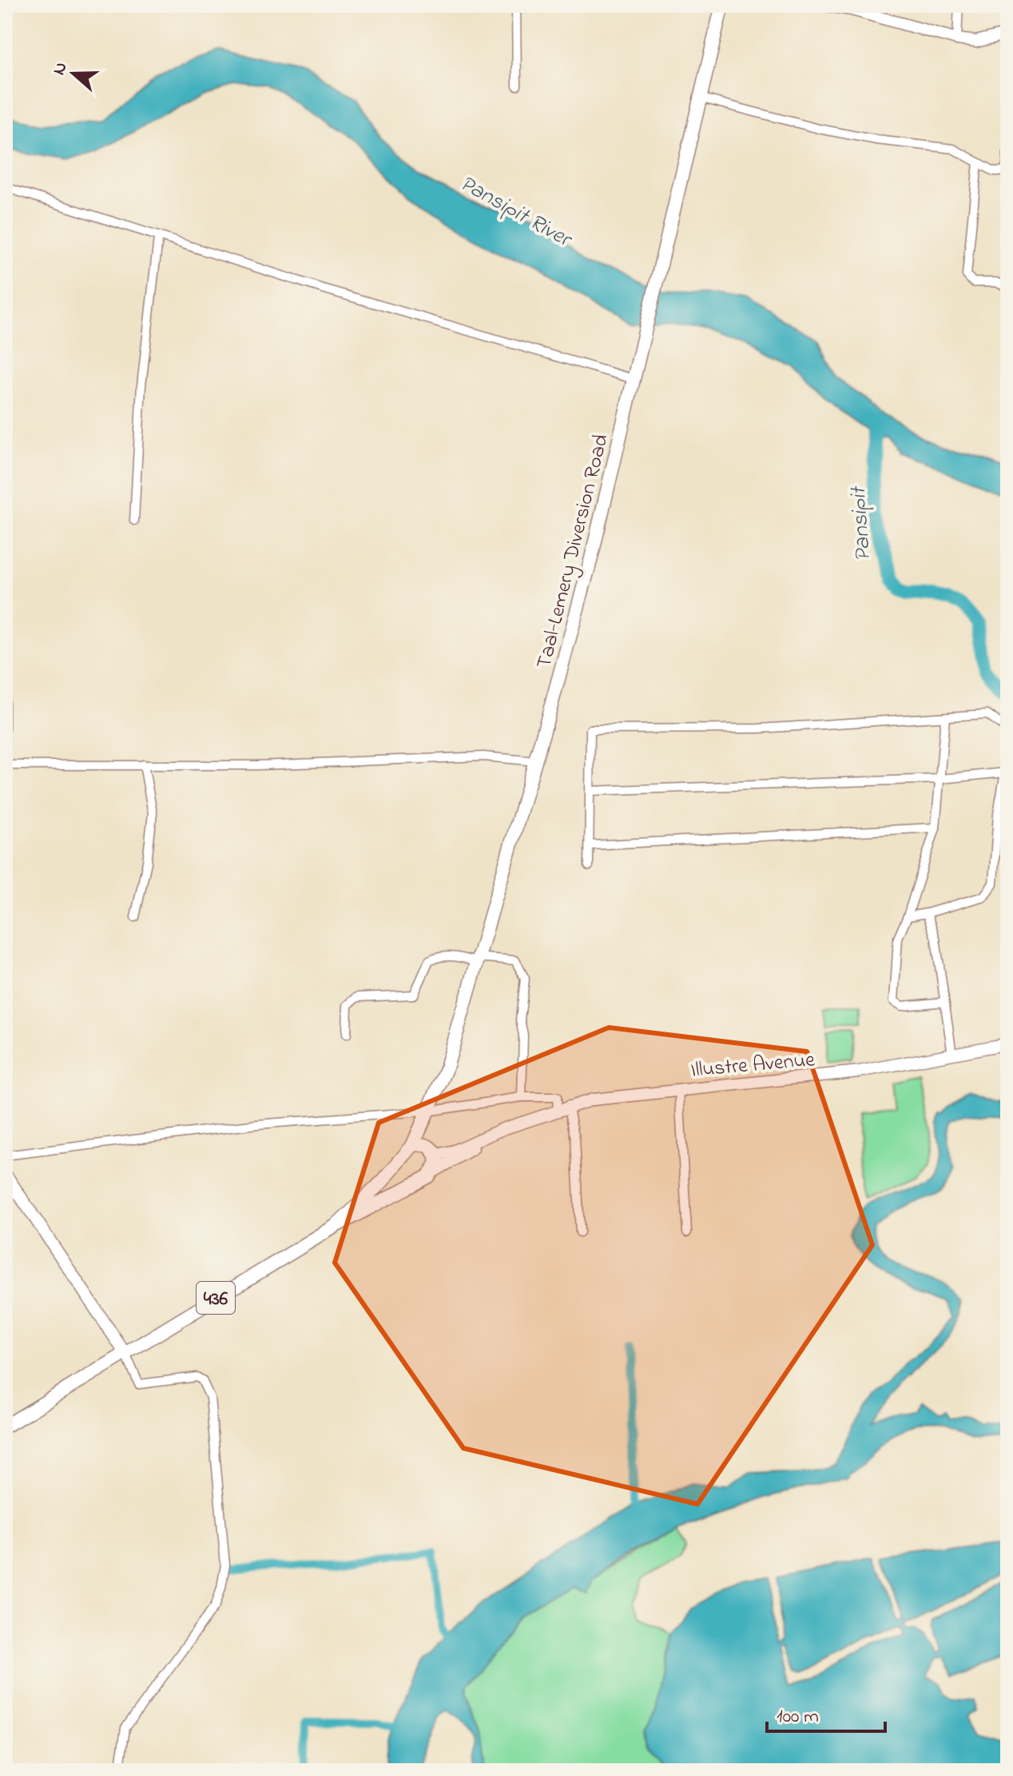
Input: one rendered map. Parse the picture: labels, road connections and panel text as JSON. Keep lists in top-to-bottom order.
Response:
{
  "streets": {
    "main road": ["Taal-Lemery Diversion Road", "Illustre Avenue", "436"]
  },
  "crossings": [
    ["Taal-Lemery Diversion Road", "Illustre Avenue"],
    ["Taal-Lemery Diversion Road", "436"],
    ["Illustre Avenue", "436"]
  ],
  "water": ["Pansipit River", "Pansipit"],
  "scale_bar": "100 m",
  "north": "left"
}
